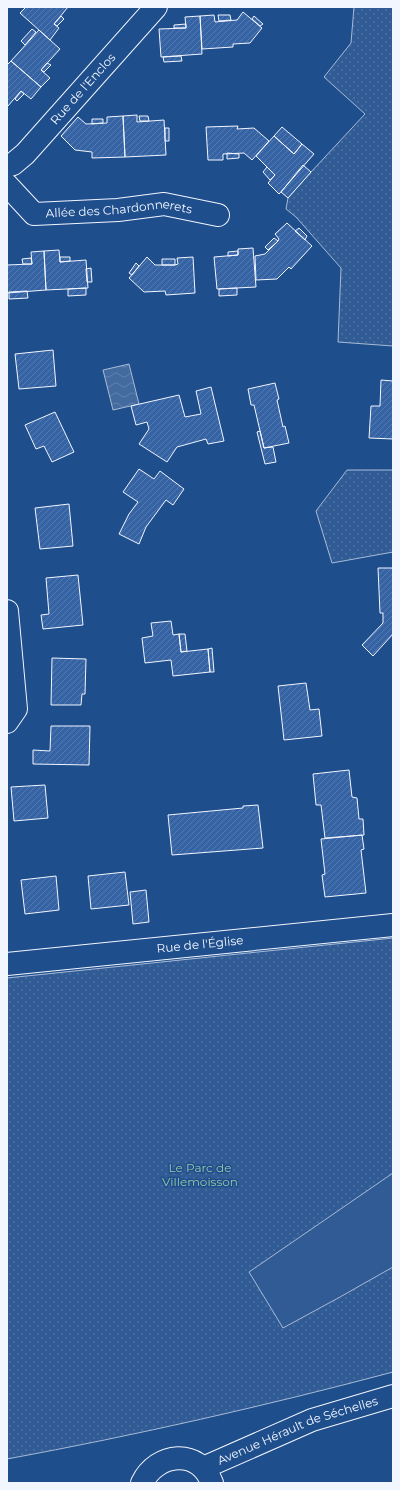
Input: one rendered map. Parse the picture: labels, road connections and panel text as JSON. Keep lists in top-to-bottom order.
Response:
{
  "streets": {
    "street": [
      "Rue de l'Enclos",
      "Allée des Chardonnerets",
      "Rue de l'Église",
      "Avenue Hérault de Séchelles"
    ]
  },
  "parks": ["Le Parc de Villemoisson"]
}
